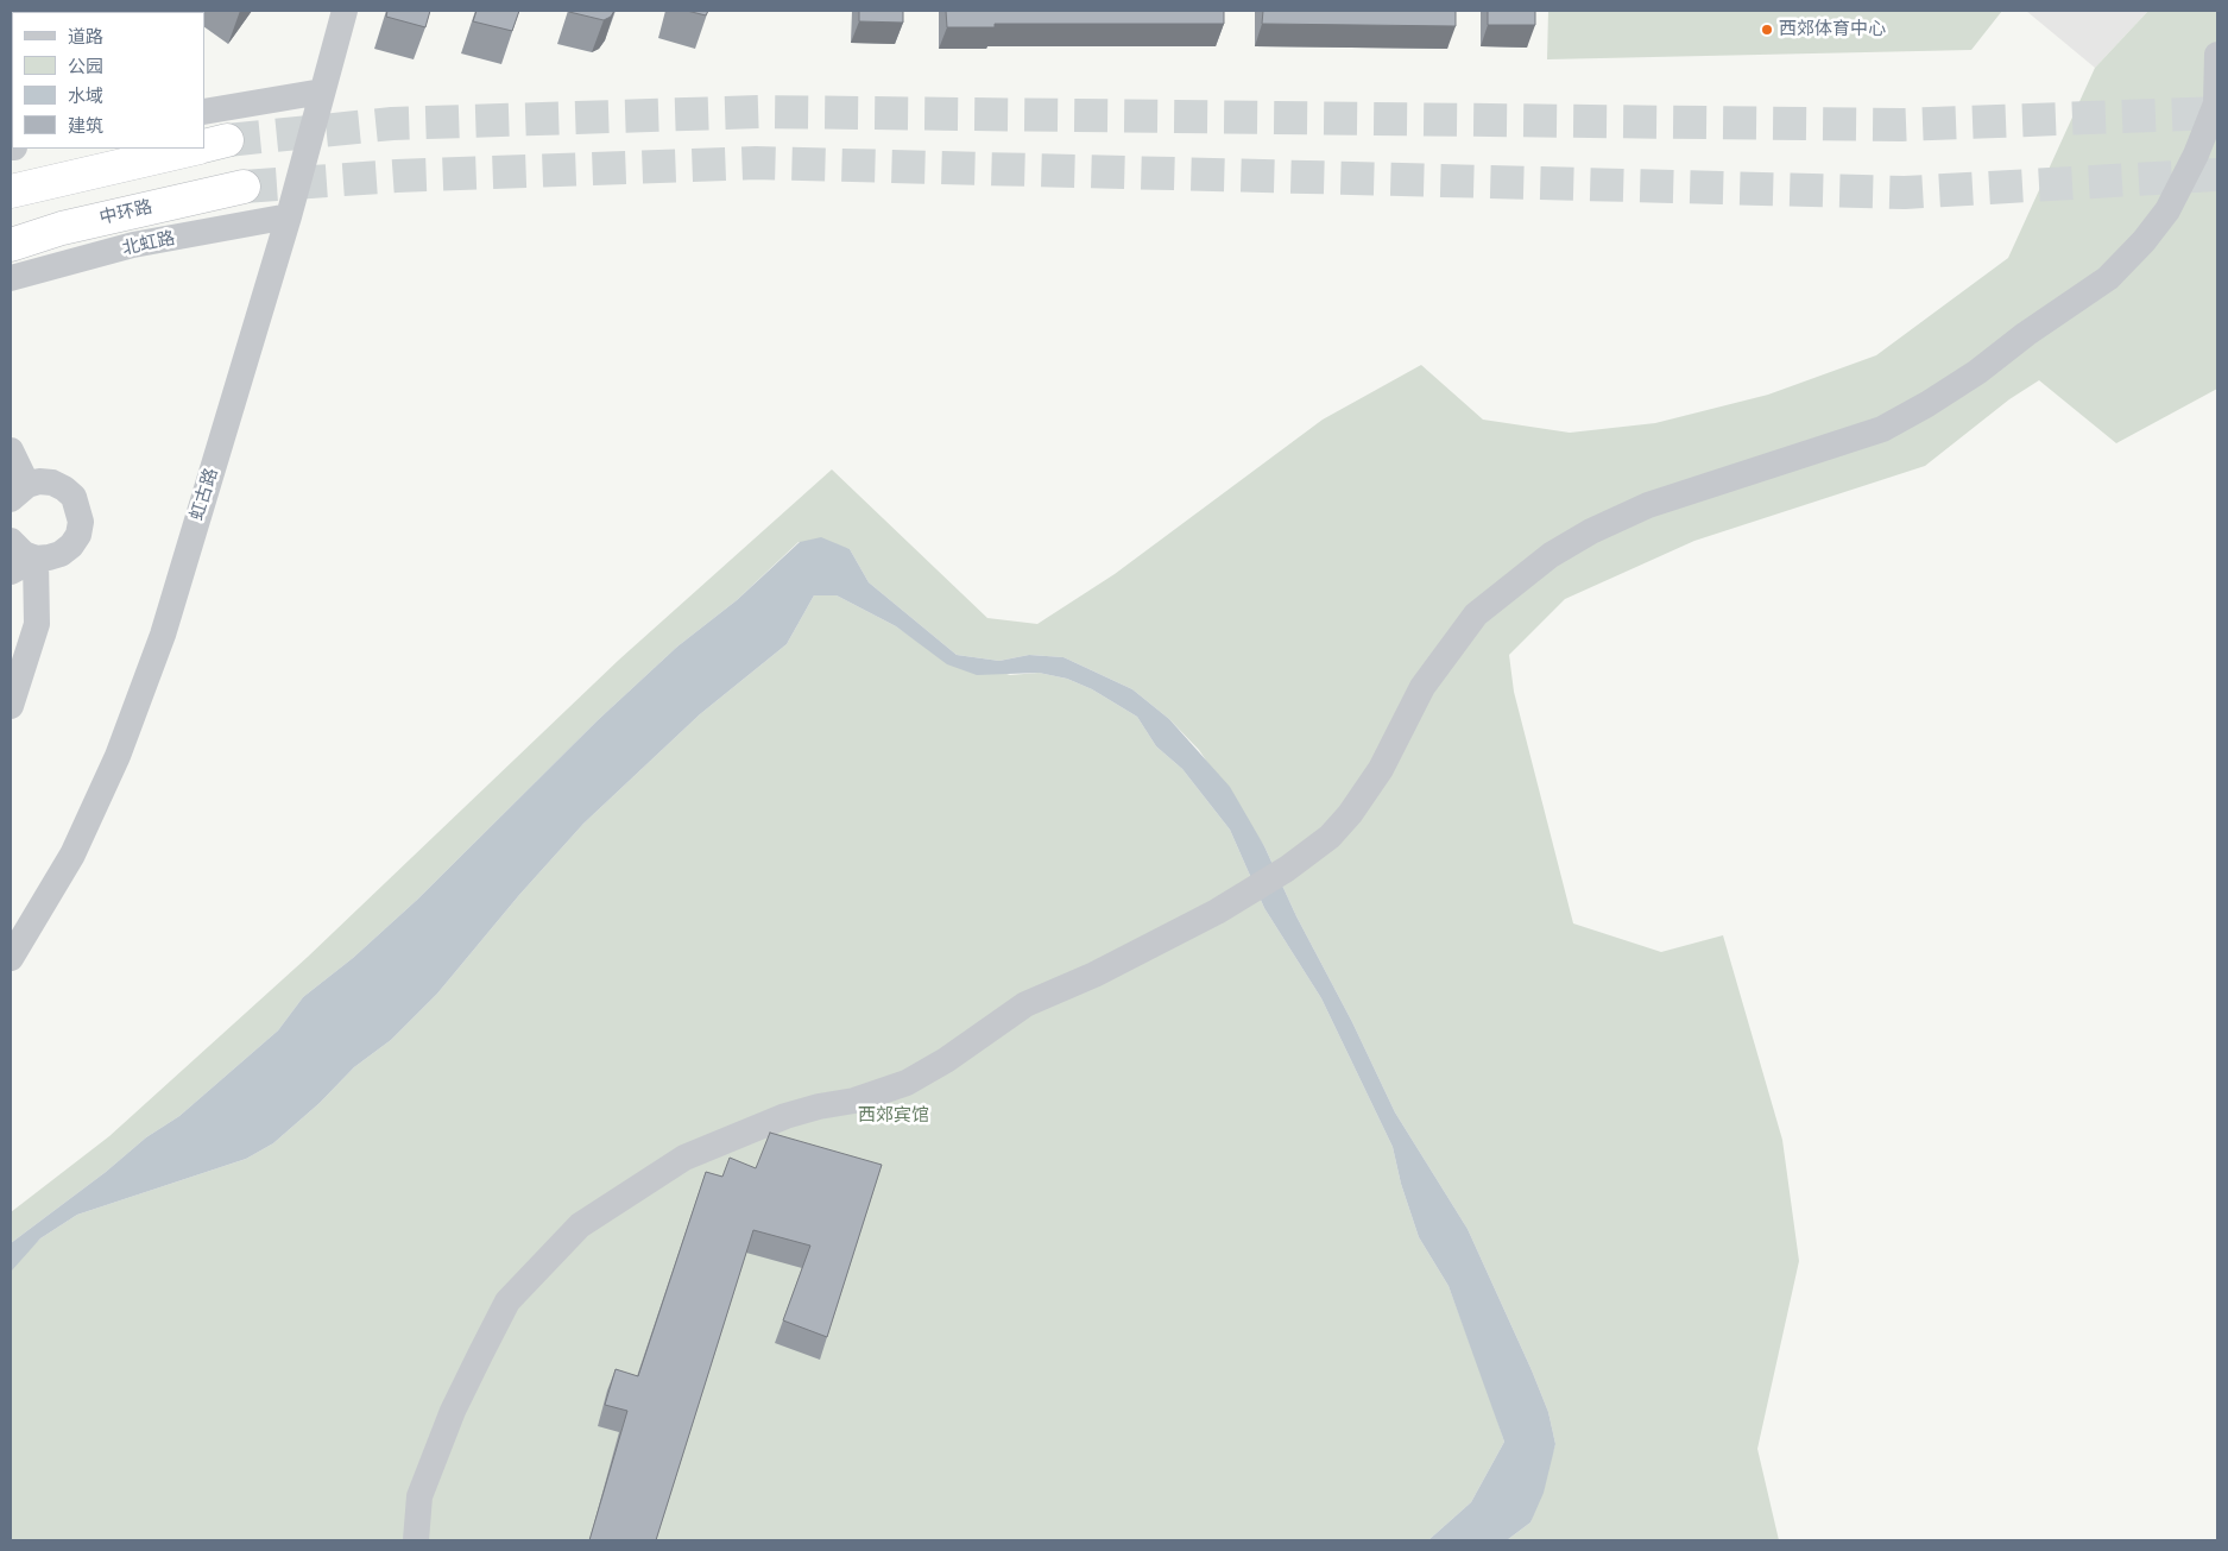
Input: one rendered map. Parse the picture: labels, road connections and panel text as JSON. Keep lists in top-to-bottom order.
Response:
{
  "streets": {
    "highway": ["中环路"],
    "street": ["北虹路", "虹古路"]
  },
  "crossings": [
    ["北虹路", "虹古路"]
  ],
  "parks": ["西郊宾馆"],
  "places": ["西郊体育中心"],
  "legend": [
    "道路",
    "公园",
    "水域",
    "建筑"
  ]
}
